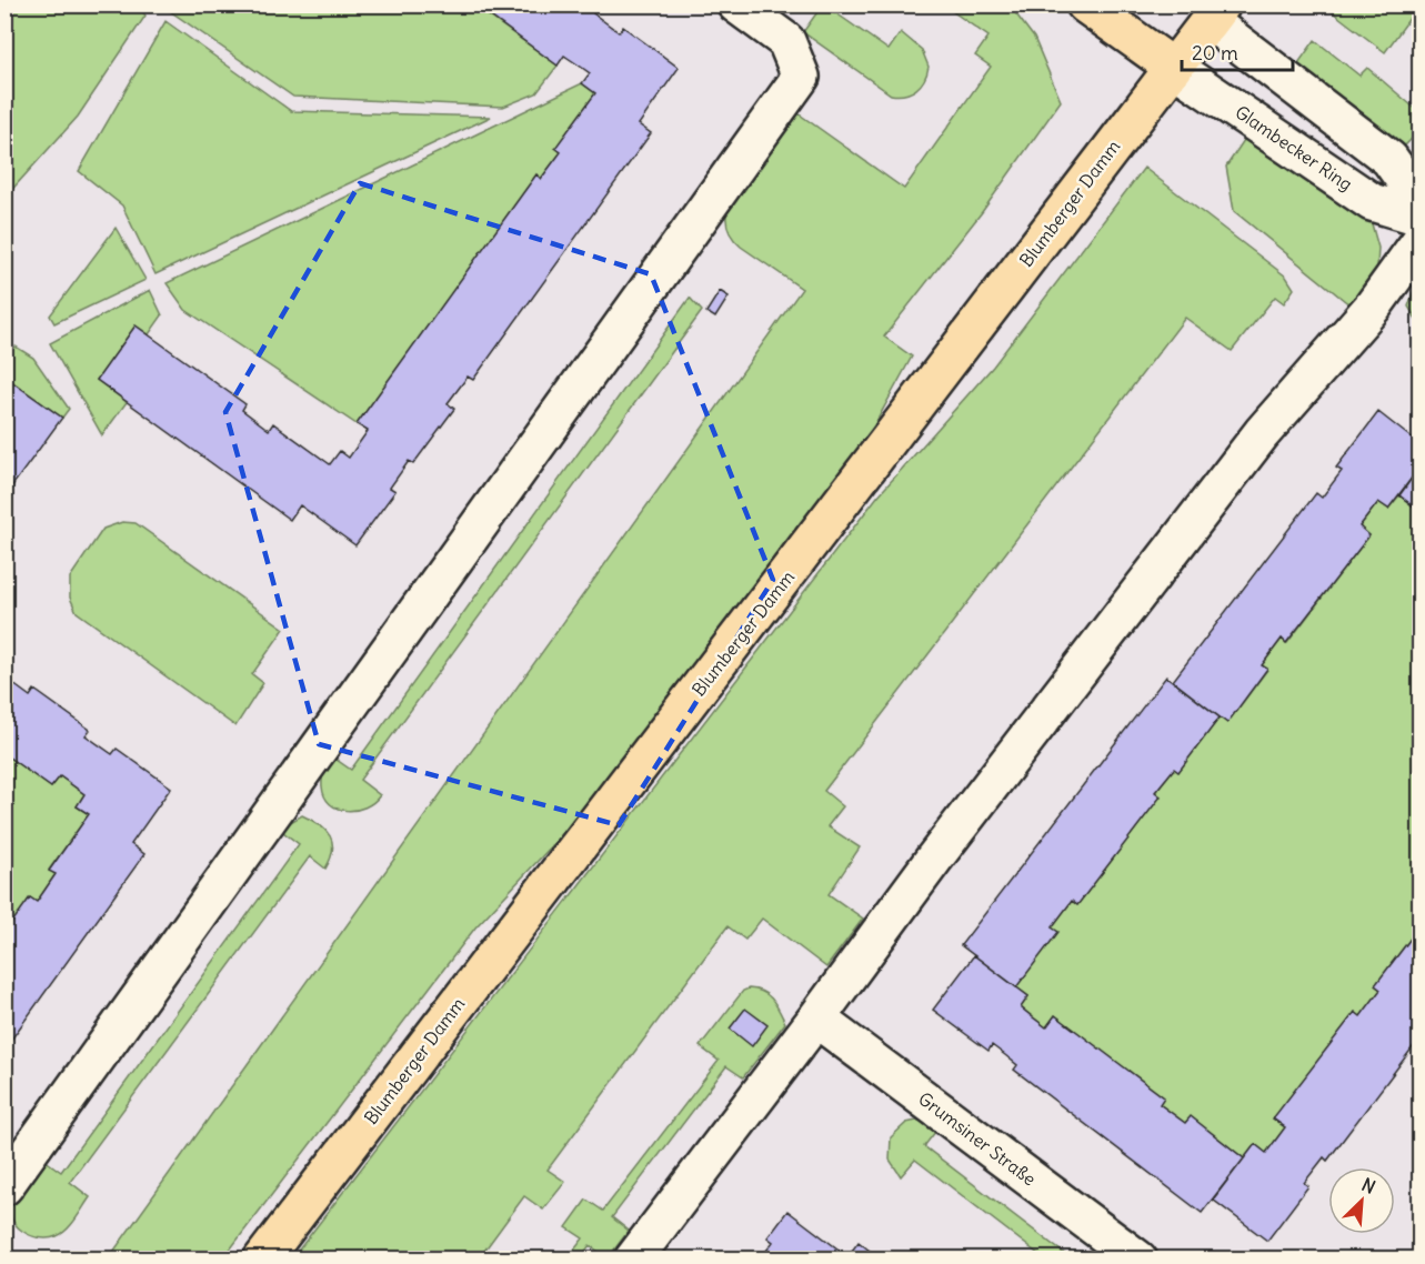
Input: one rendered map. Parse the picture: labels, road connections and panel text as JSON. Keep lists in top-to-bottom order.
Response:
{
  "streets": {
    "main road": ["Blumberger Damm"],
    "street": ["Glambecker Ring", "Grumsiner Straße"]
  },
  "crossings": [
    ["Glambecker Ring", "Blumberger Damm"]
  ],
  "scale_bar": "20 m",
  "north": "top right"
}
